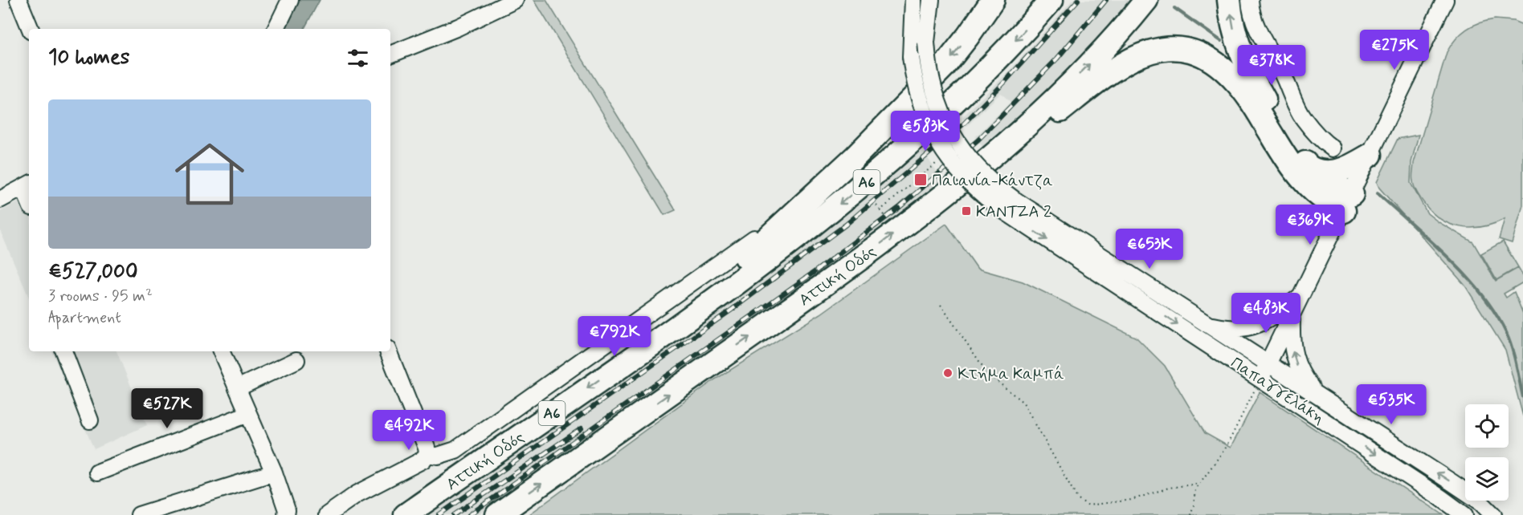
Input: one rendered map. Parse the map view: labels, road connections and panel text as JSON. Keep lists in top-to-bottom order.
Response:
{
  "streets": {
    "highway": ["Α6", "Αττική Οδός"],
    "street": ["Παπαγγελάκη"]
  },
  "places": {
    "transit": ["Παιανία-Κάντζα", "ΚΑΝΤΖΑ 2"],
    "other": ["Kτήμα Καμπά"]
  },
  "page": {
    "heading": "10 homes",
    "price": [
      "€275K",
      "€378K",
      "€583K",
      "€369K",
      "€653K",
      "€483K",
      "€792K",
      "€535K",
      "€527K",
      "€492K"
    ],
    "list": [
      {
        "name": "€527,000",
        "note": "3 rooms · 95 m² · Apartment"
      }
    ]
  }
}
